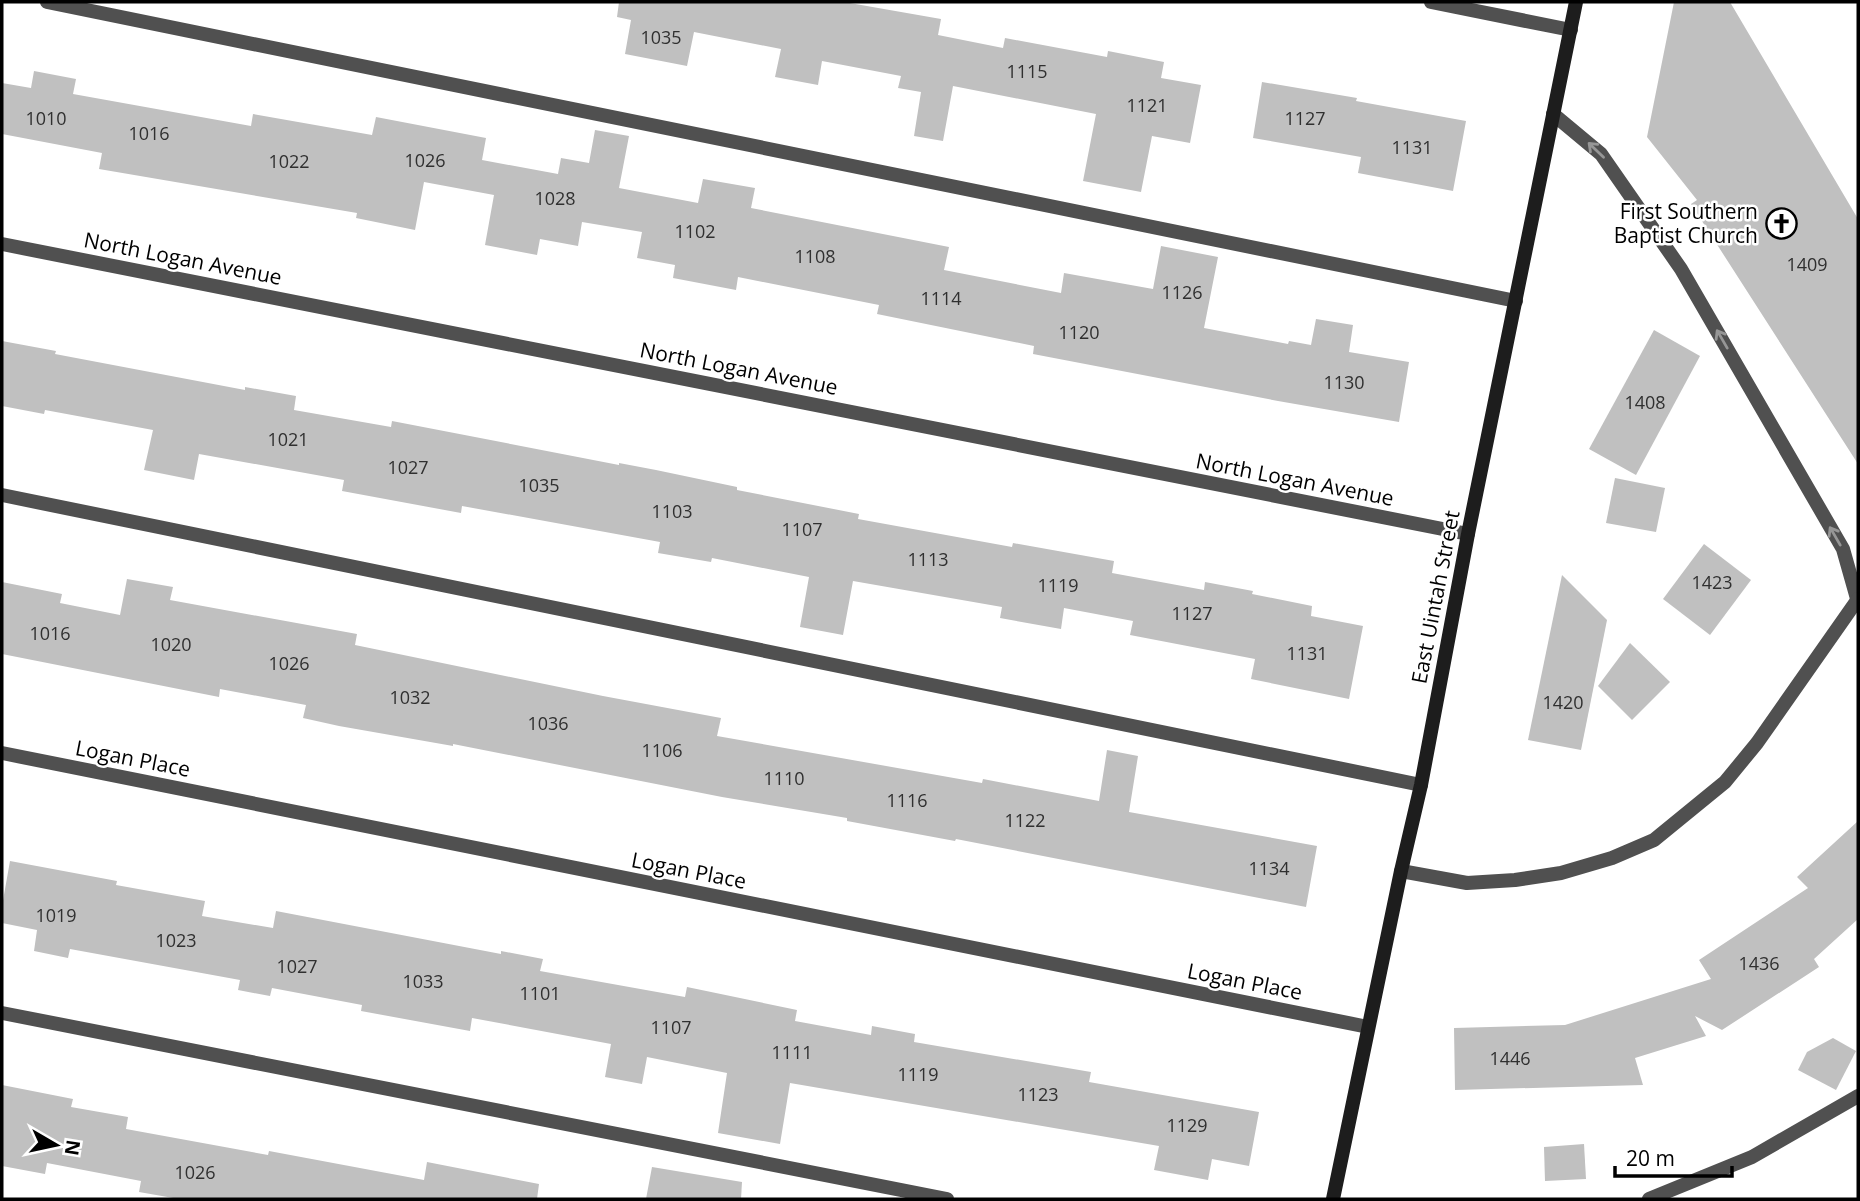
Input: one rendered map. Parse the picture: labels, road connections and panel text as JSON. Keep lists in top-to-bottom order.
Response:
{
  "streets": {
    "main road": ["East Uintah Street"],
    "street": ["North Logan Avenue", "Logan Place"]
  },
  "crossings": [
    ["North Logan Avenue", "East Uintah Street"],
    ["East Uintah Street", "Logan Place"]
  ],
  "places": {
    "church": ["First Southern Baptist Church"]
  },
  "house_numbers": [
    "1035",
    "1115",
    "1121",
    "1010",
    "1127",
    "1016",
    "1131",
    "1026",
    "1022",
    "1028",
    "1102",
    "1108",
    "1409",
    "1126",
    "1114",
    "1120",
    "1130",
    "1408",
    "1021",
    "1027",
    "1035",
    "1103",
    "1107",
    "1113",
    "1423",
    "1119",
    "1127",
    "1016",
    "1020",
    "1131",
    "1026",
    "1032",
    "1420",
    "1036",
    "1106",
    "1110",
    "1116",
    "1122",
    "1134",
    "1019",
    "1023",
    "1436",
    "1027",
    "1033",
    "1101",
    "1107",
    "1111",
    "1446",
    "1119",
    "1123",
    "1129",
    "1026"
  ],
  "scale_bar": "20 m",
  "north": "right"
}
